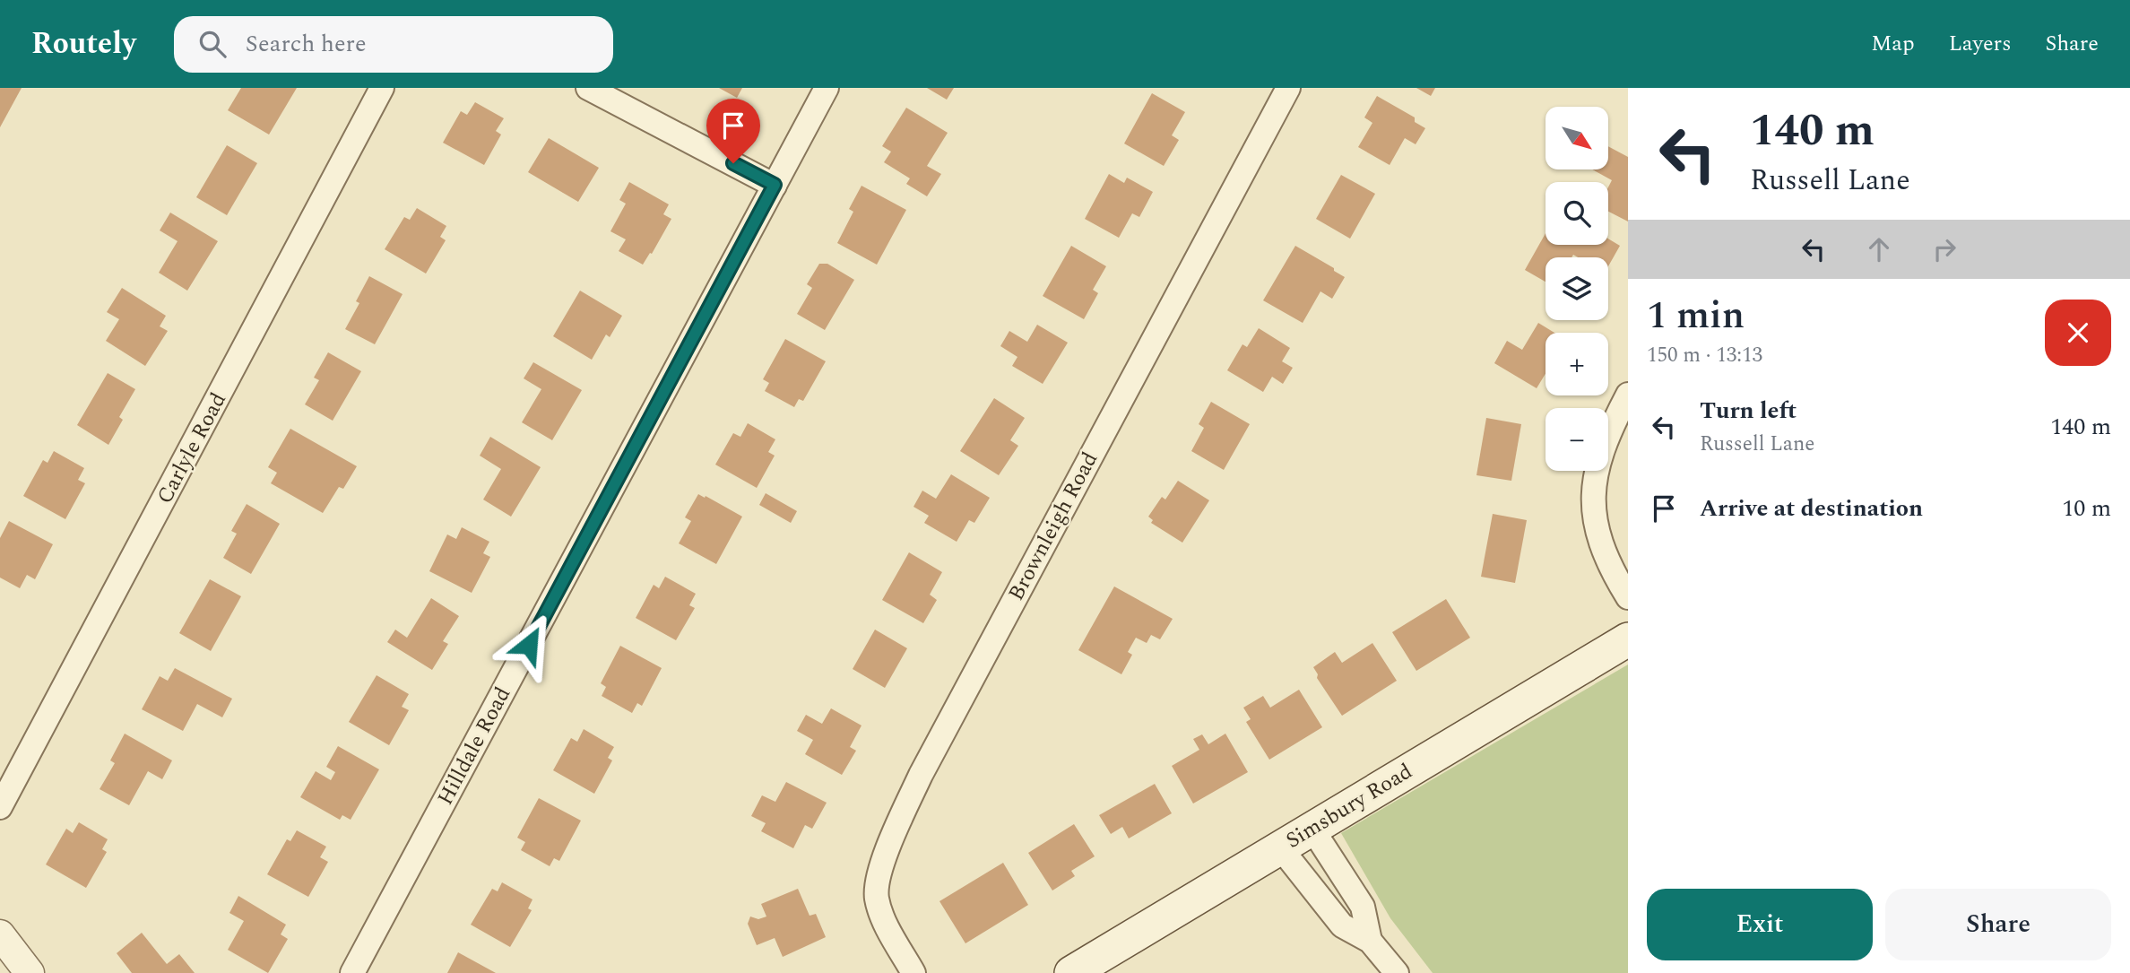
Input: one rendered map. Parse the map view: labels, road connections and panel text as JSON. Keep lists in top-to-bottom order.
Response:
{
  "streets": {
    "main road": ["Simsbury Road"],
    "street": ["Carlyle Road", "Brownleigh Road", "Hilldale Road"]
  },
  "north": "bottom right",
  "page": {
    "header": "Routely",
    "search": "Search here",
    "nav": ["Map", "Layers", "Share"],
    "turn": ["140 m", "Russell Lane"],
    "map_buttons": ["+", "−"],
    "heading": ["1 min", "150 m · 13:13"],
    "list": [
      {
        "name": "Turn left",
        "note": "Russell Lane",
        "value": "140 m"
      },
      {
        "name": "Arrive at destination",
        "value": "10 m"
      }
    ],
    "buttons": ["Exit", "Share"]
  }
}
